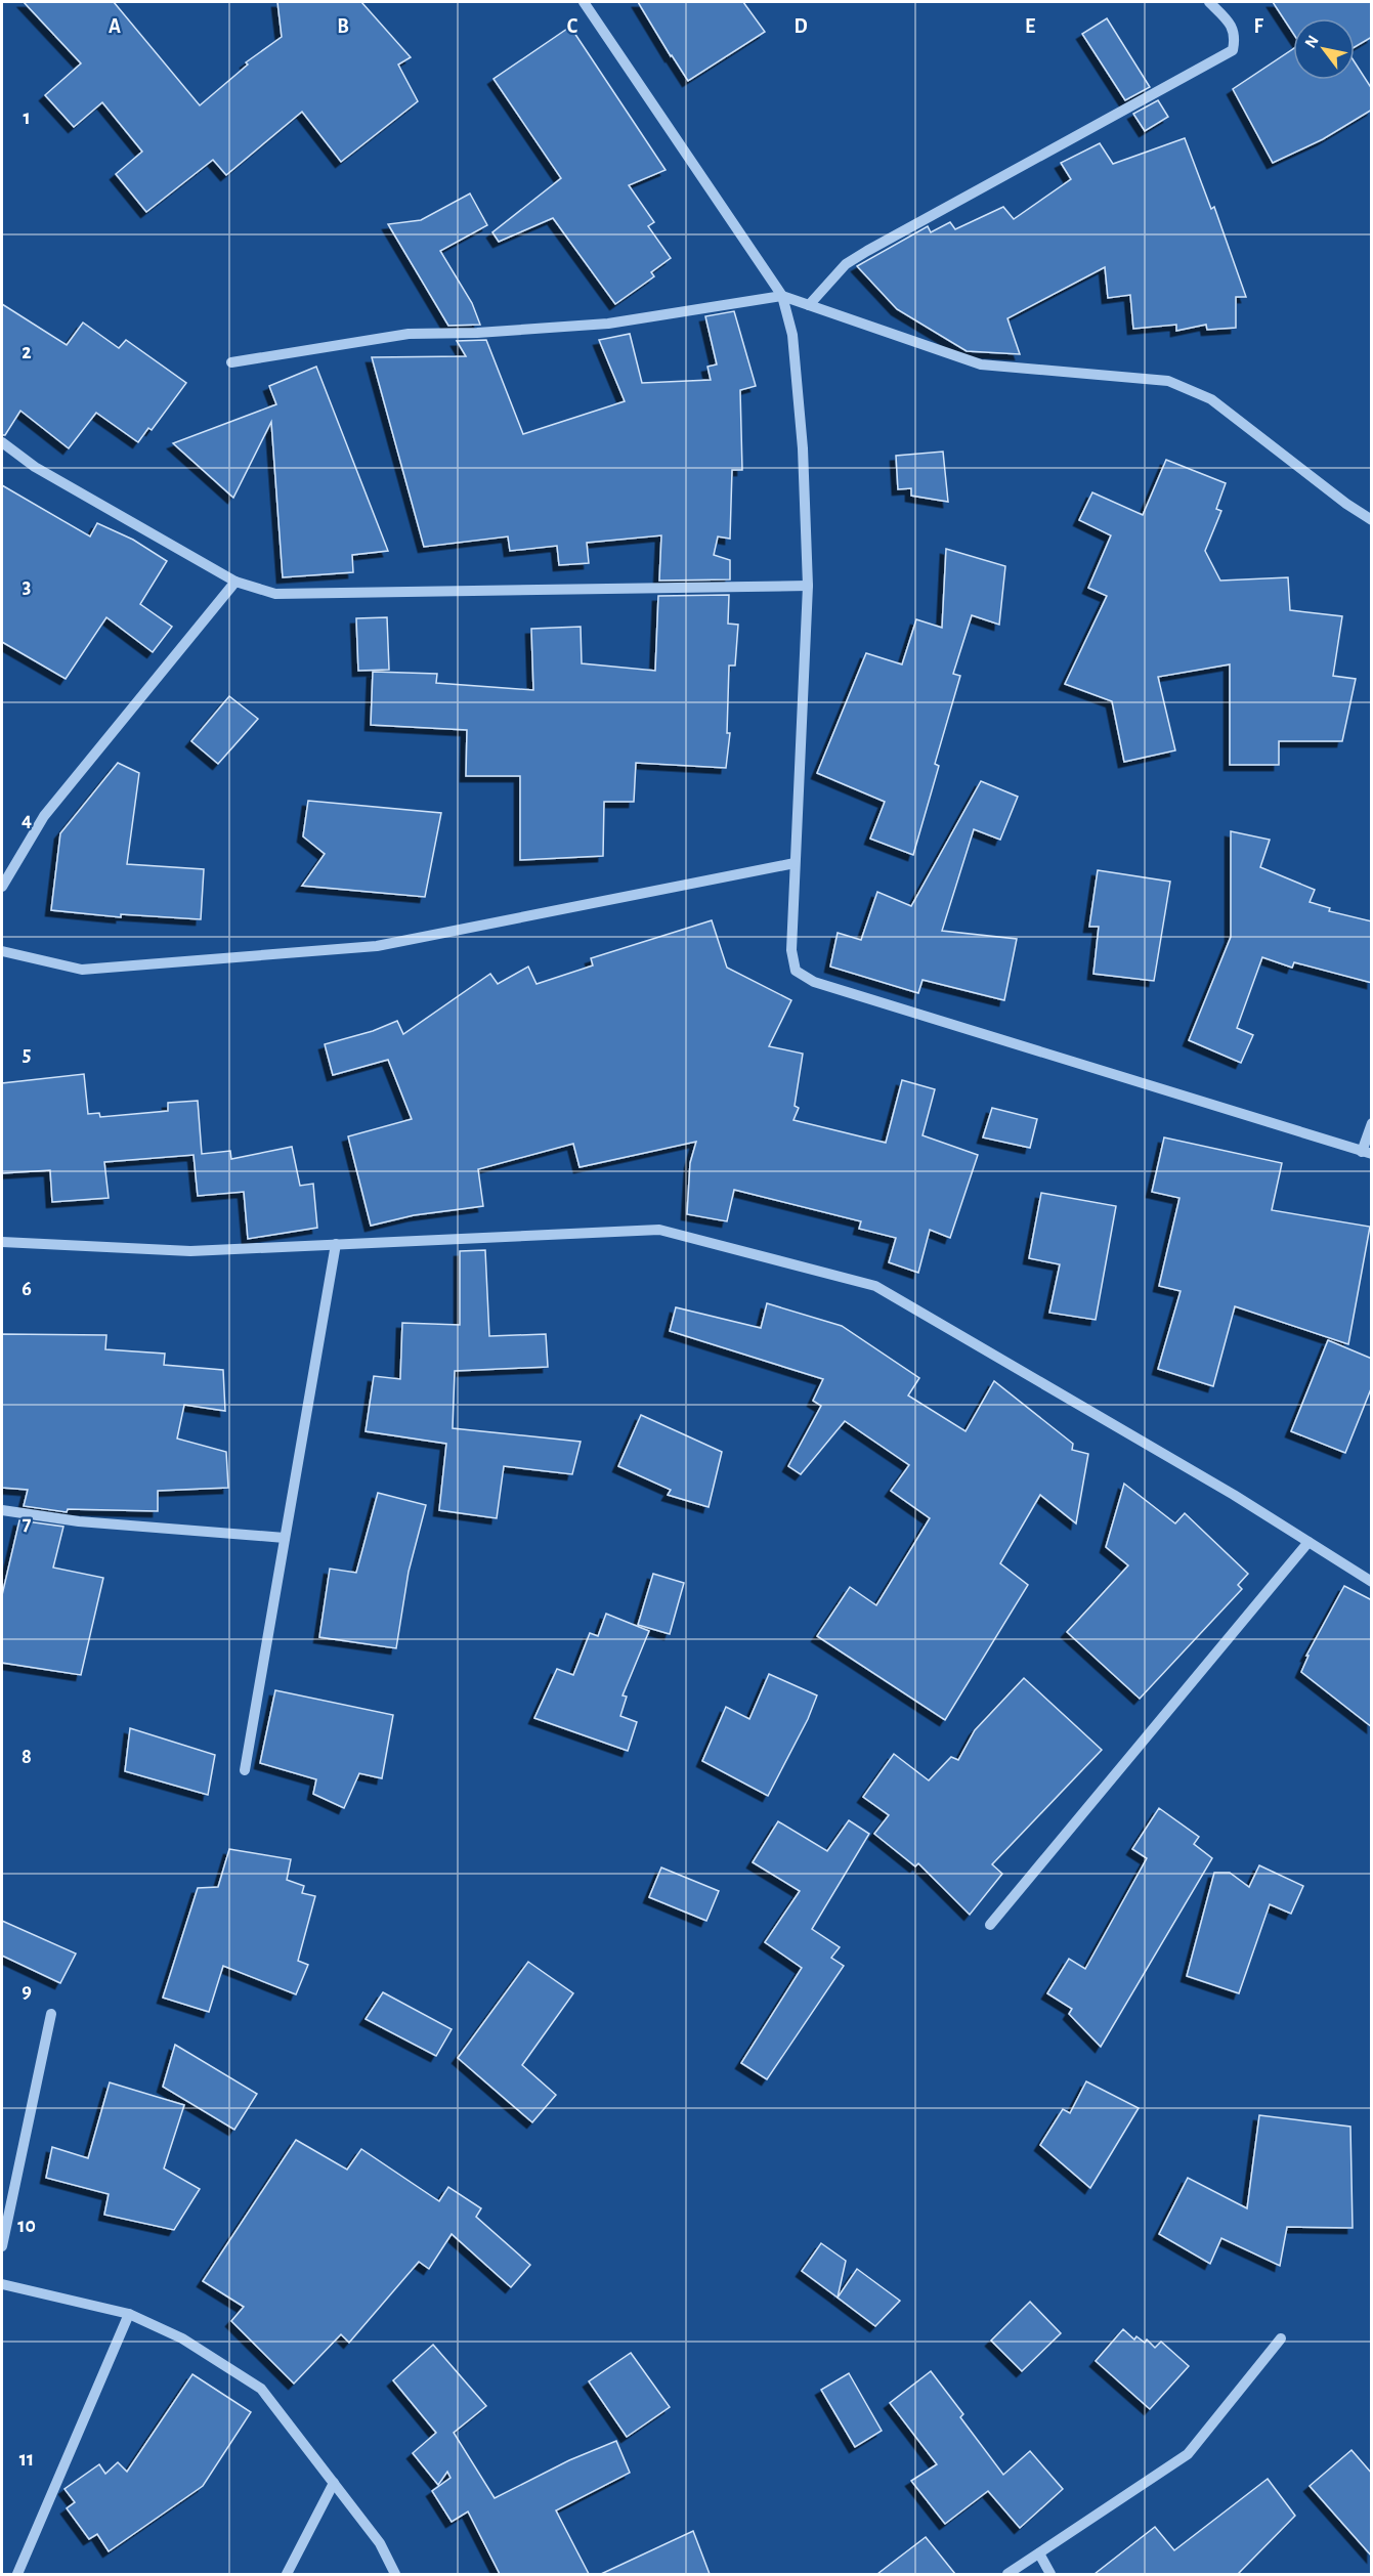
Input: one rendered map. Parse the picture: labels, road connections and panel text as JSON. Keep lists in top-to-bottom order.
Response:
{
  "north": "top left",
  "grid": {
    "columns": [
      "A",
      "B",
      "C",
      "D",
      "E",
      "F"
    ],
    "rows": [
      "1",
      "2",
      "3",
      "4",
      "5",
      "6",
      "7",
      "8",
      "9",
      "10",
      "11"
    ]
  }
}
